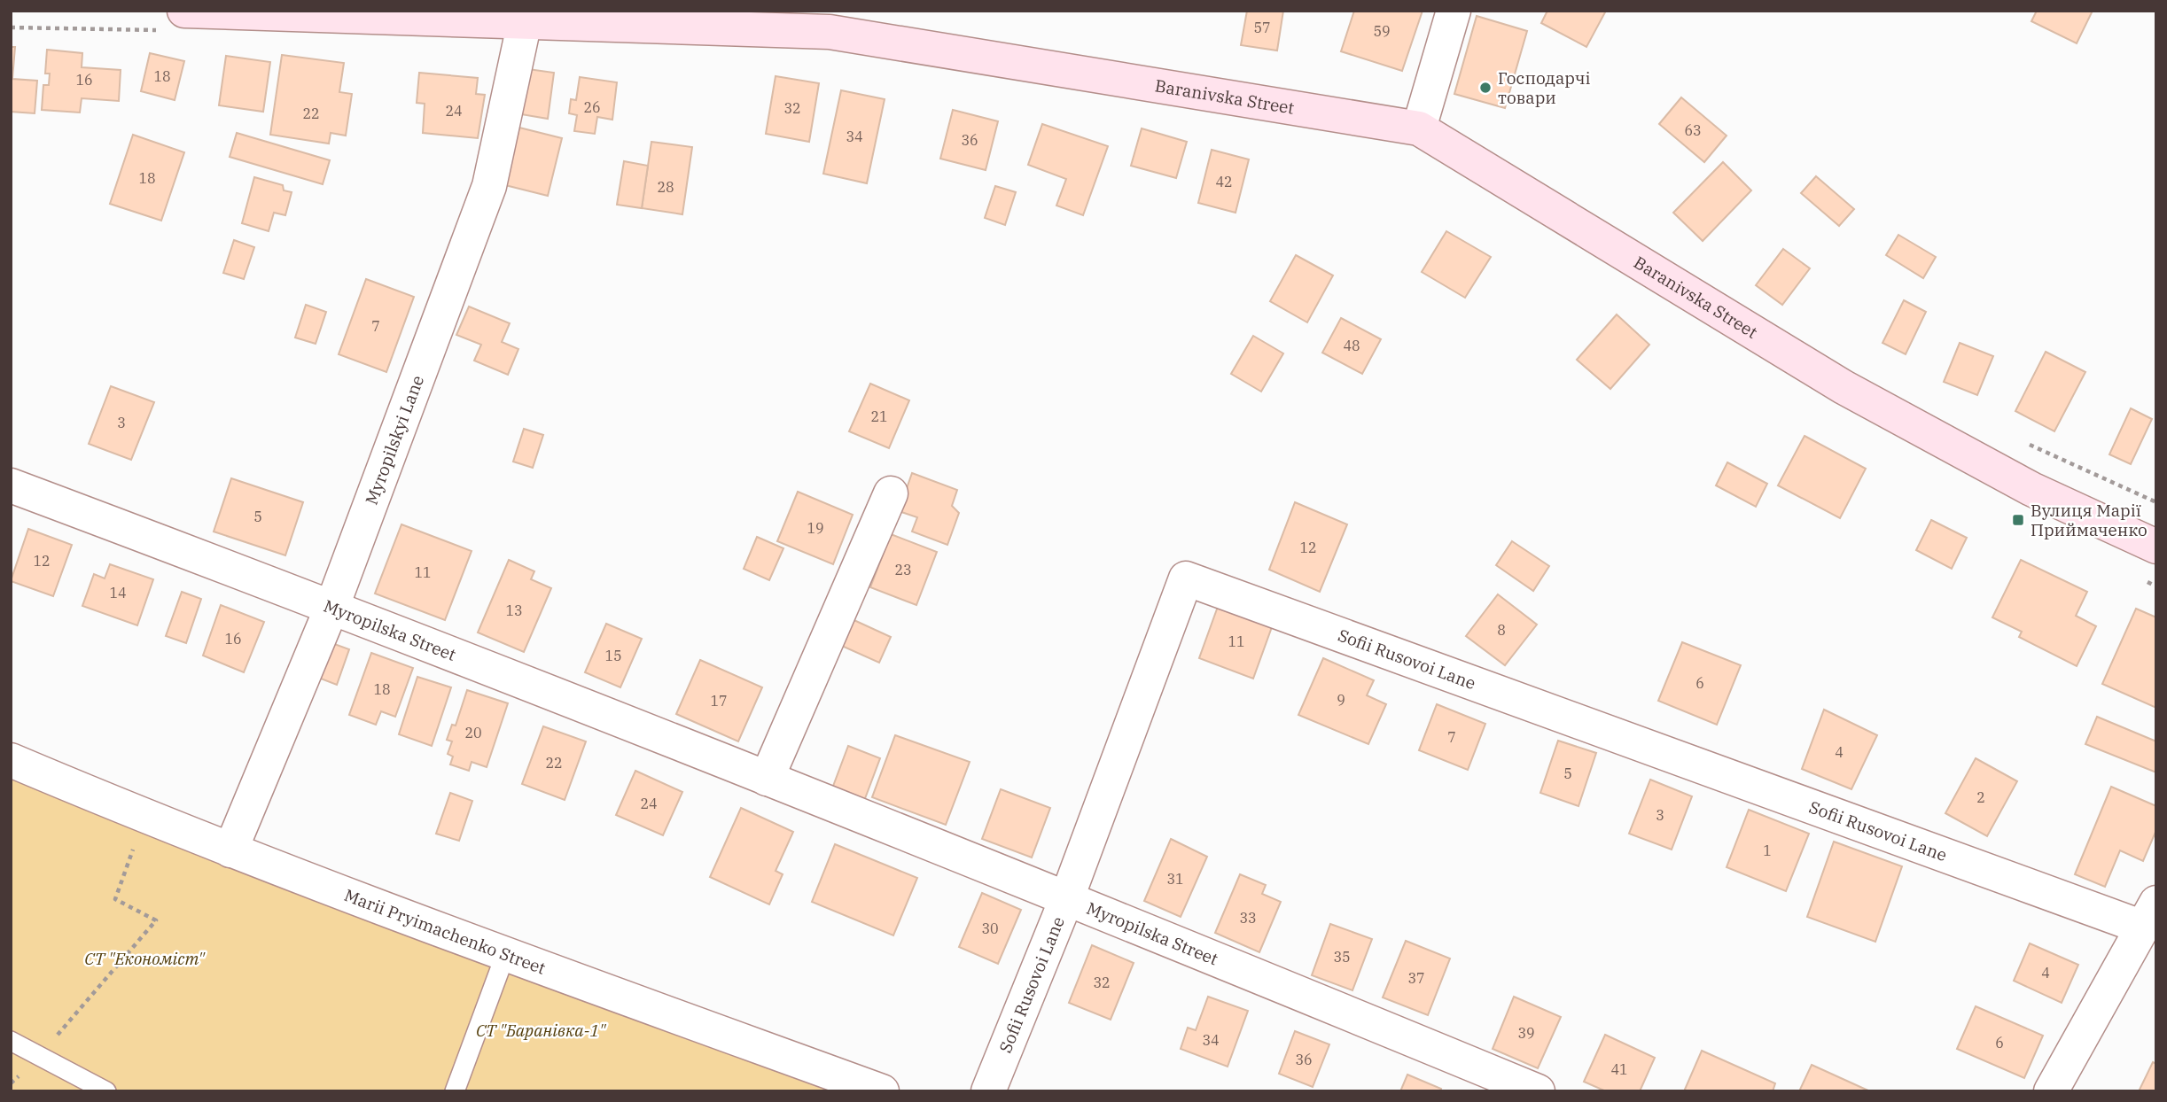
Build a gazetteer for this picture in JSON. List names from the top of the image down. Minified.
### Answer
{"streets":{"main road":["Baranivska Street"],"street":["Myropilskyi Lane","Myropilska Street","Sofii Rusovoi Lane","Marii Pryimachenko Street"]},"crossings":[["Baranivska Street","Myropilskyi Lane"],["Myropilskyi Lane","Myropilska Street"],["Myropilskyi Lane","Marii Pryimachenko Street"],["Myropilska Street","Sofii Rusovoi Lane"]],"parks":["СТ \"Економіст\"","СТ \"Баранівка-1\""],"places":{"other":["Господарчі товари"],"transit":["Вулиця Марії Приймаченко"]},"house_numbers":["57","59","18","16","26","32","24","22","63","34","36","18","42","28","7","48","21","3","5","19","12","12","23","11","14","13","8","16","11","15","6","18","9","17","20","7","4","22","5","2","24","3","1","31","33","30","35","4","37","32","39","34","6","36","41"]}
